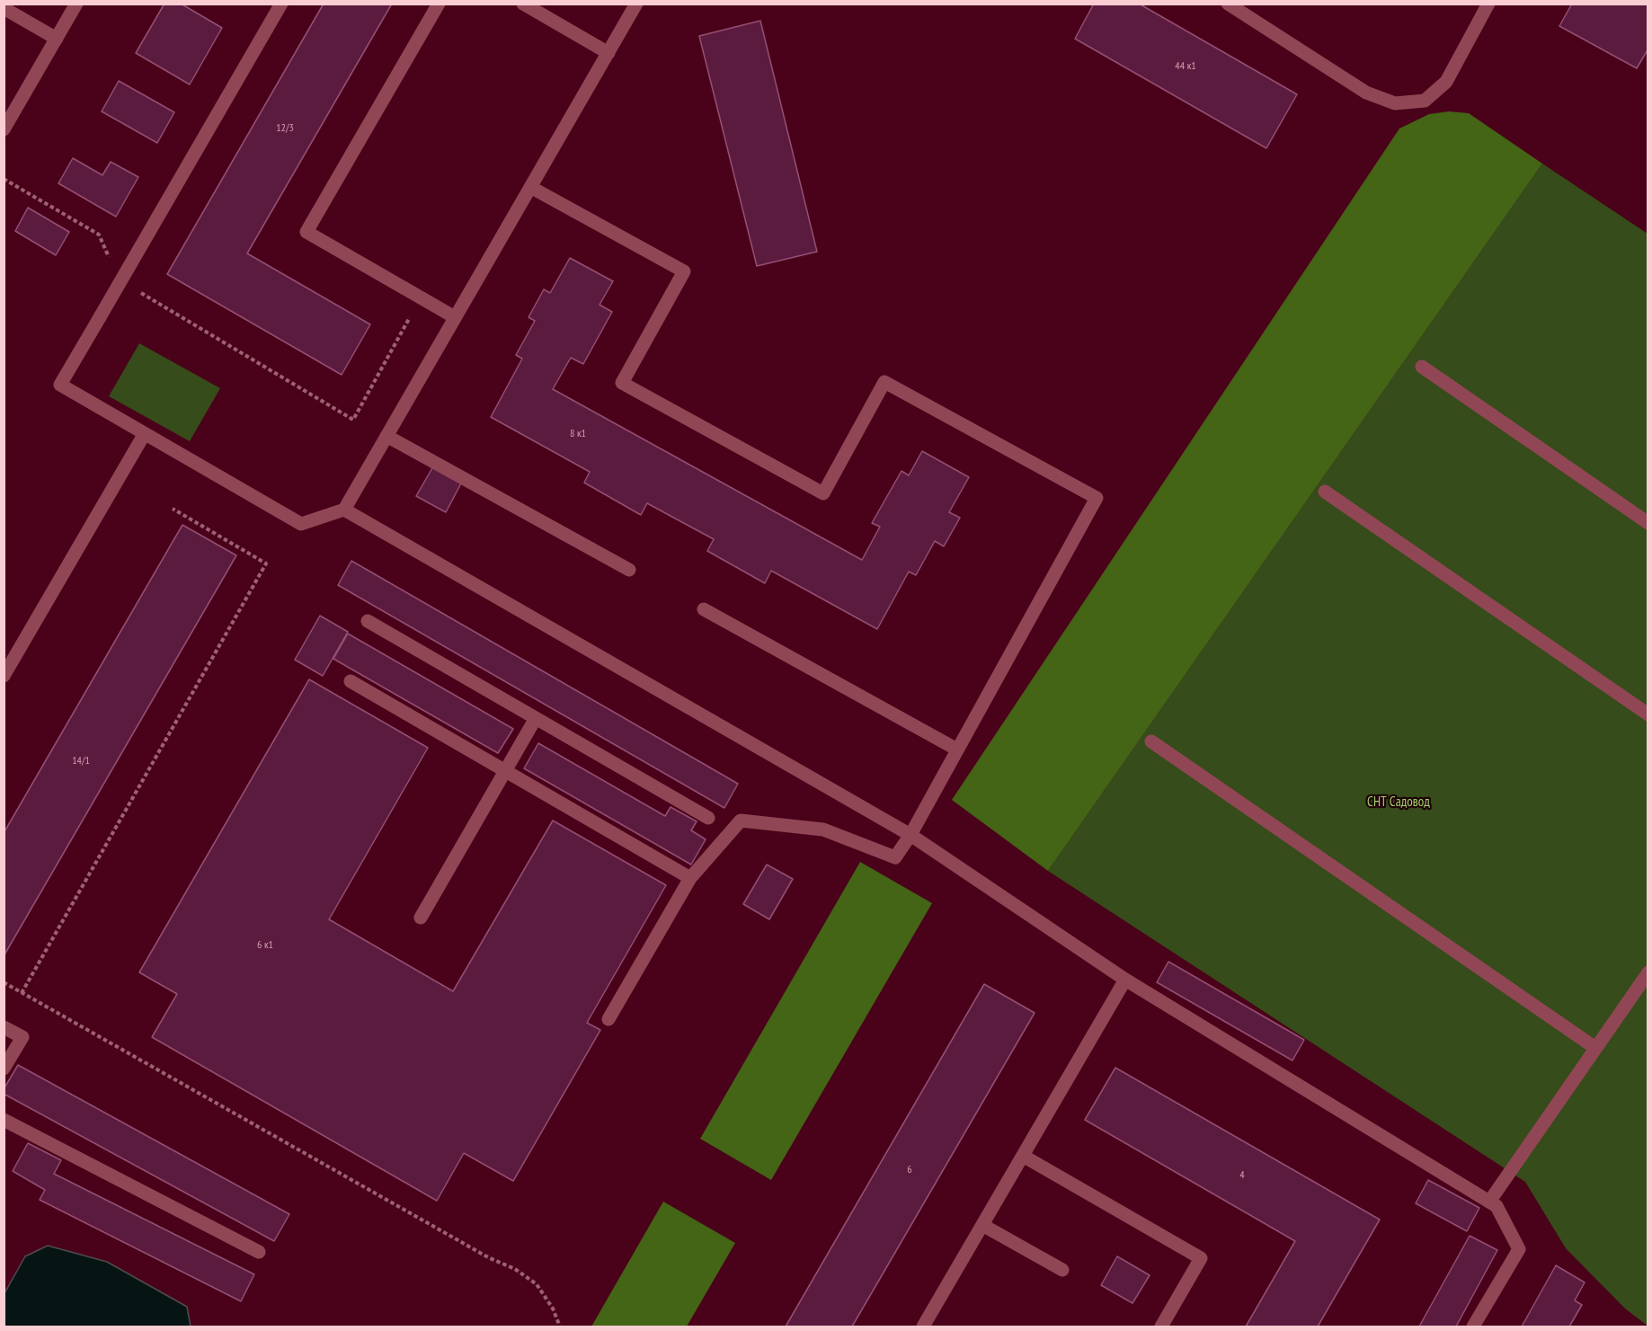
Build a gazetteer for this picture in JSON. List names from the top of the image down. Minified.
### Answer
{"parks":["СНТ Садовод"],"house_numbers":["44 к1","12/3","8 к1","14/1","6 к1","6","4"]}
